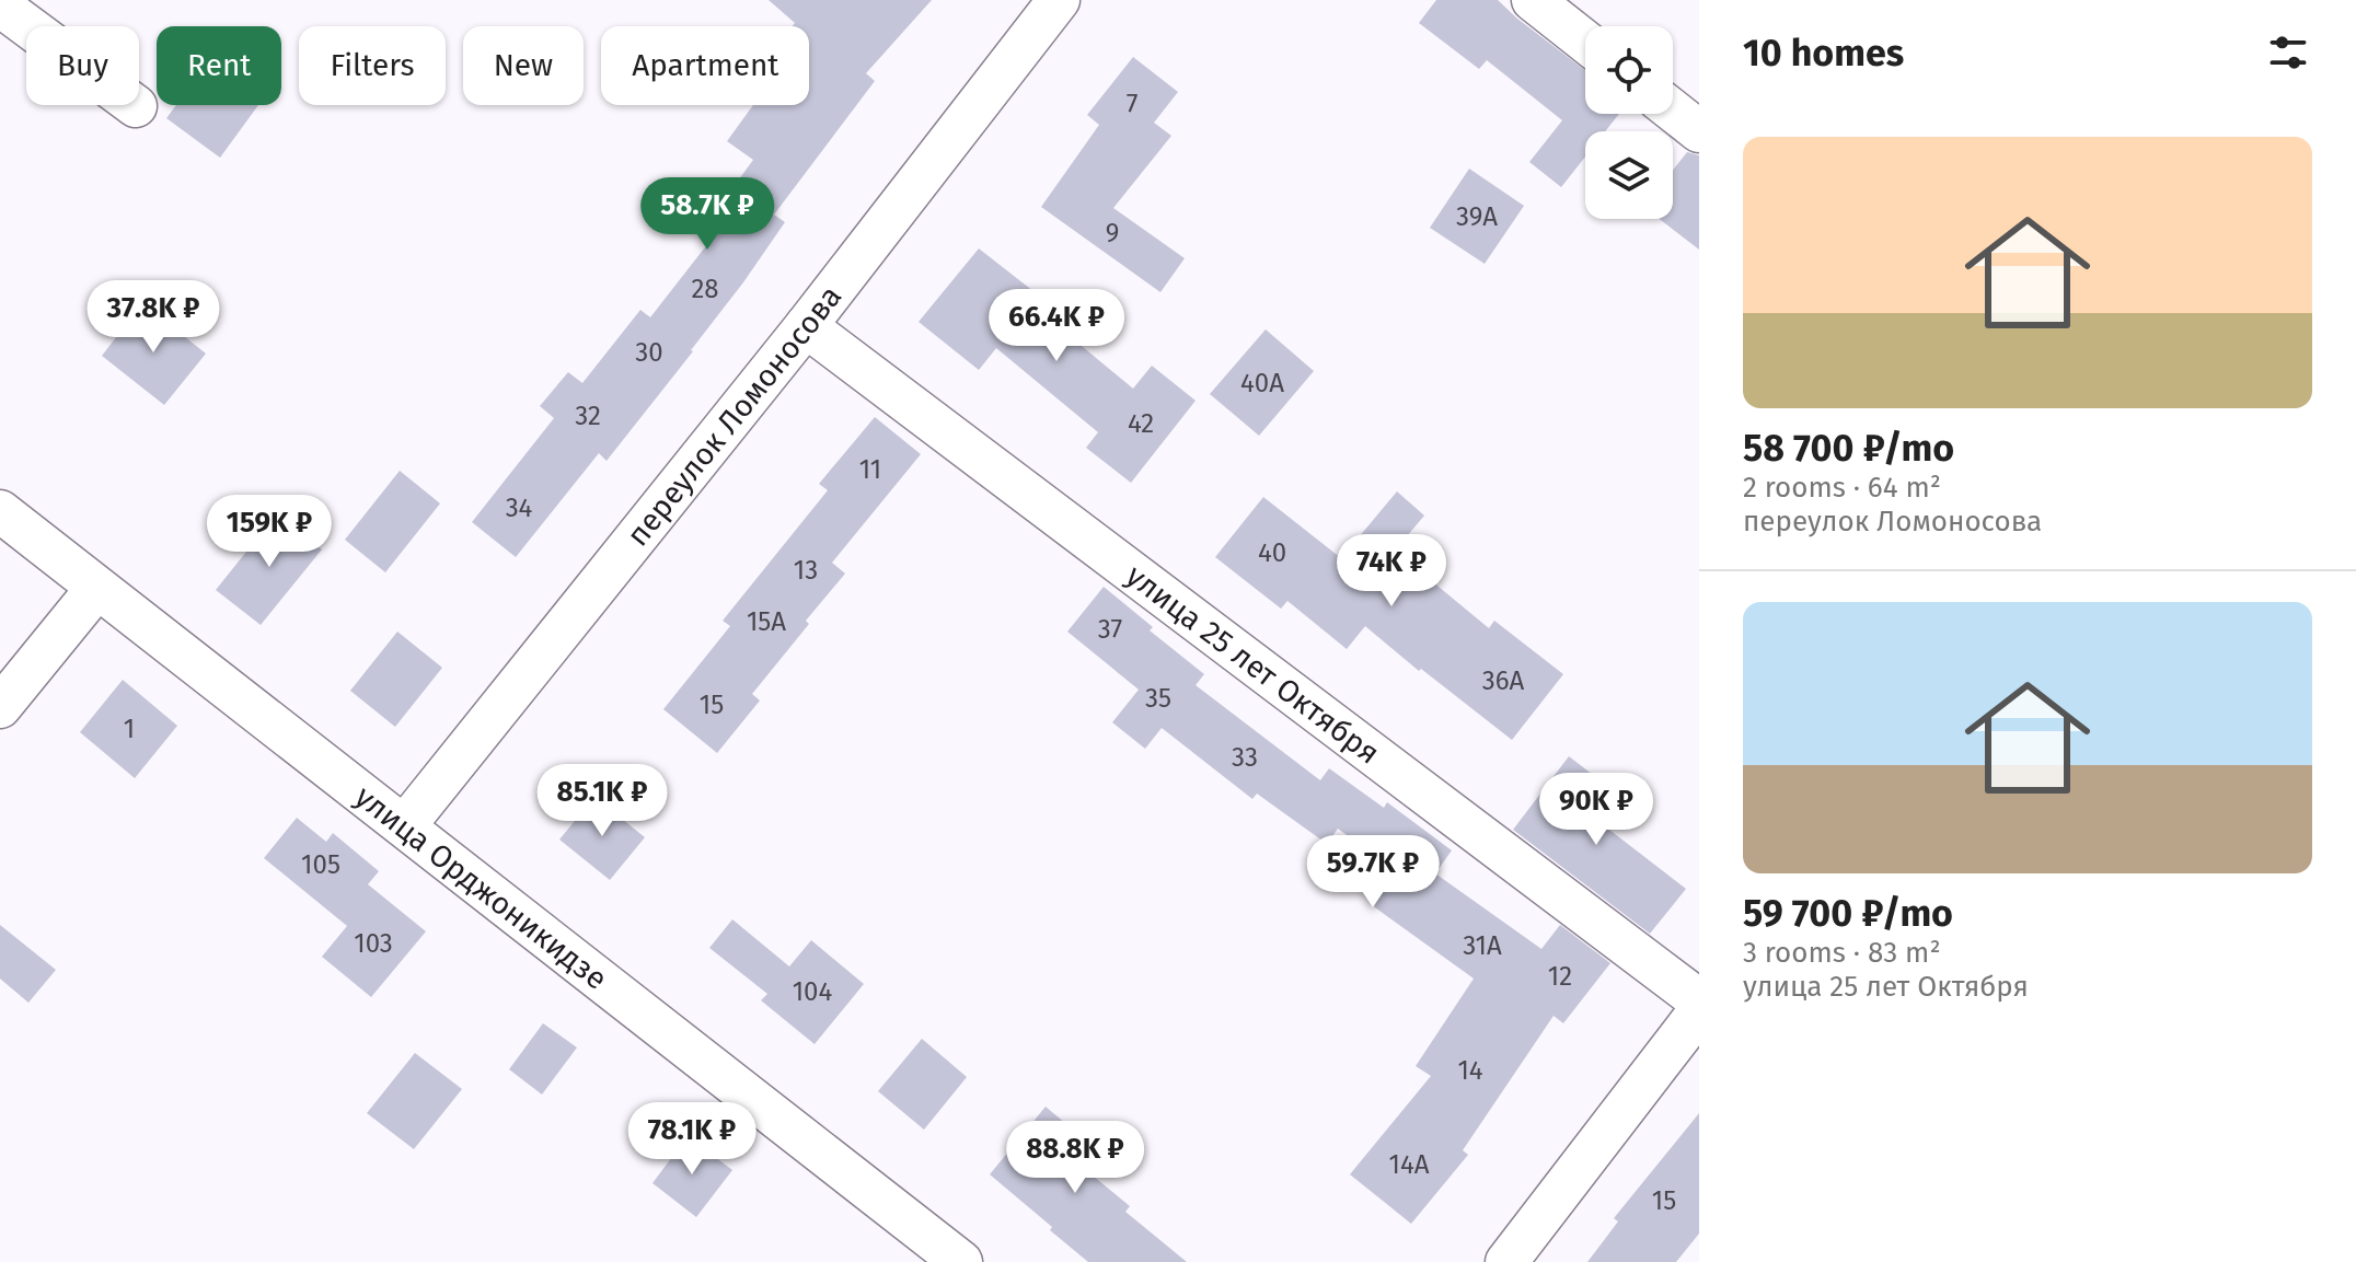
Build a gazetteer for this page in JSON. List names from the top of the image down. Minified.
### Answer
{"streets":{"street":["переулок Ломоносова","улица 25 лет Октября","улица Орджоникидзе"]},"crossings":[["переулок Ломоносова","улица 25 лет Октября"],["переулок Ломоносова","улица Орджоникидзе"]],"house_numbers":["7","39А","9","28","30","40А","32","42","11","34","40","13","15А","37","36А","35","15","1","33","105","103","31А","12","104","14","14А","15"],"page":{"heading":"10 homes","chip":["Buy","Rent","Filters","New","Apartment"],"list":[{"name":"58 700 ₽/mo","note":"2 rooms · 64 m² · переулок Ломоносова"},{"name":"59 700 ₽/mo","note":"3 rooms · 83 m² · улица 25 лет Октября"}],"price":["58.7K ₽","37.8K ₽","66.4K ₽","159K ₽","74K ₽","85.1K ₽","90K ₽","59.7K ₽","78.1K ₽","88.8K ₽"]}}
